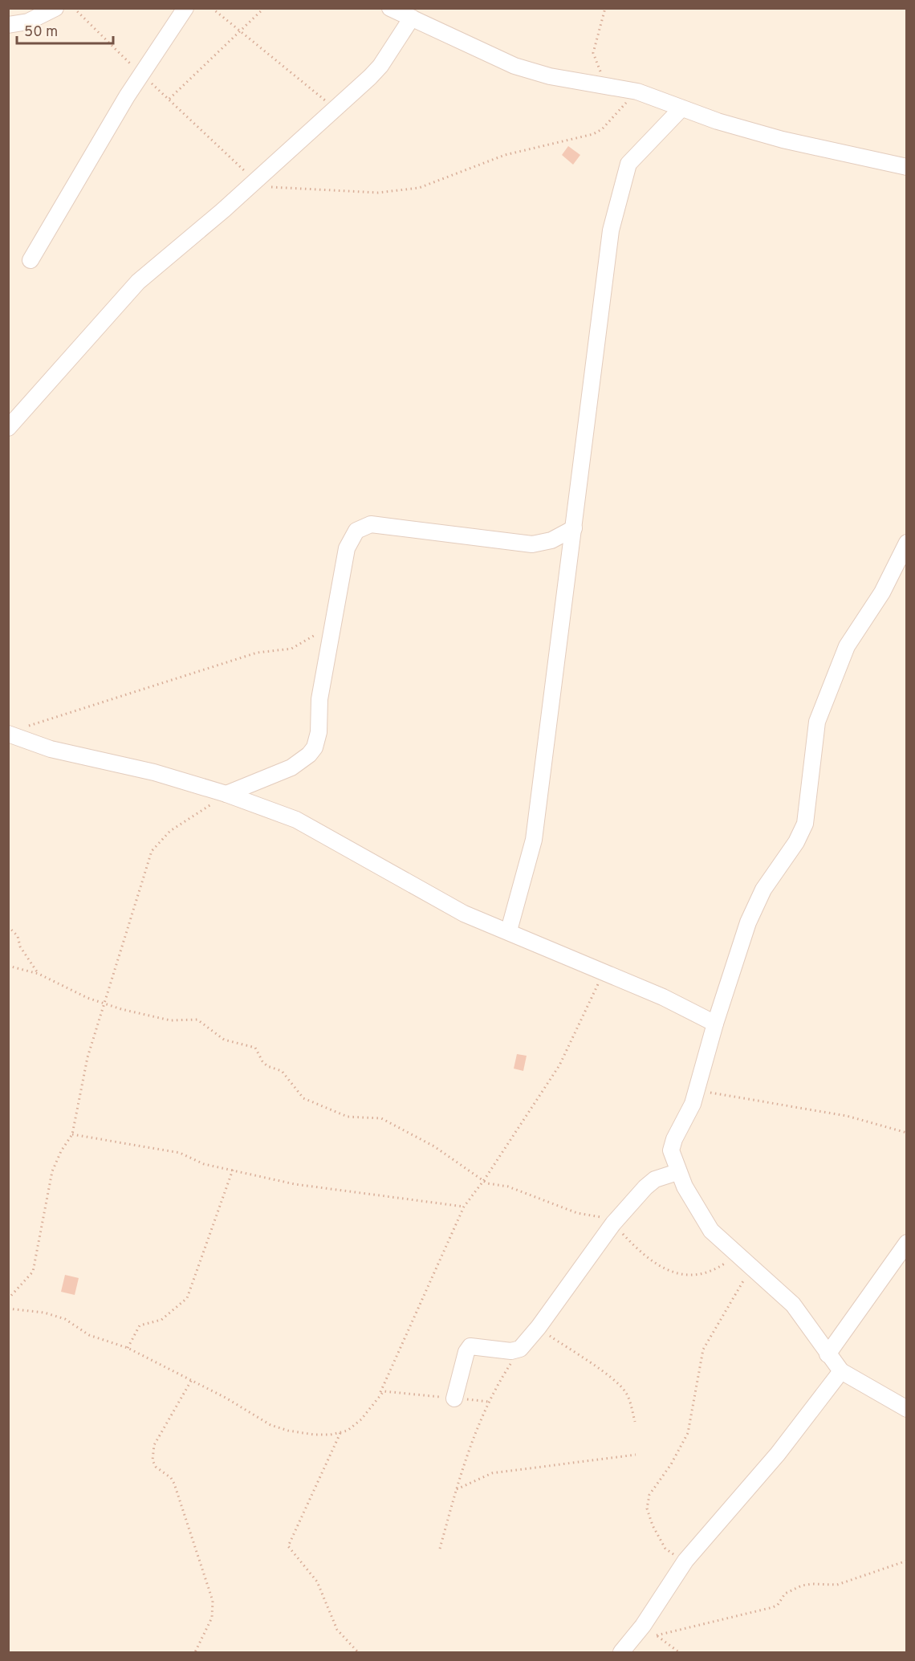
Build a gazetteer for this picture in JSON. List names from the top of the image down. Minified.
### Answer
{"scale_bar":"50 m"}
